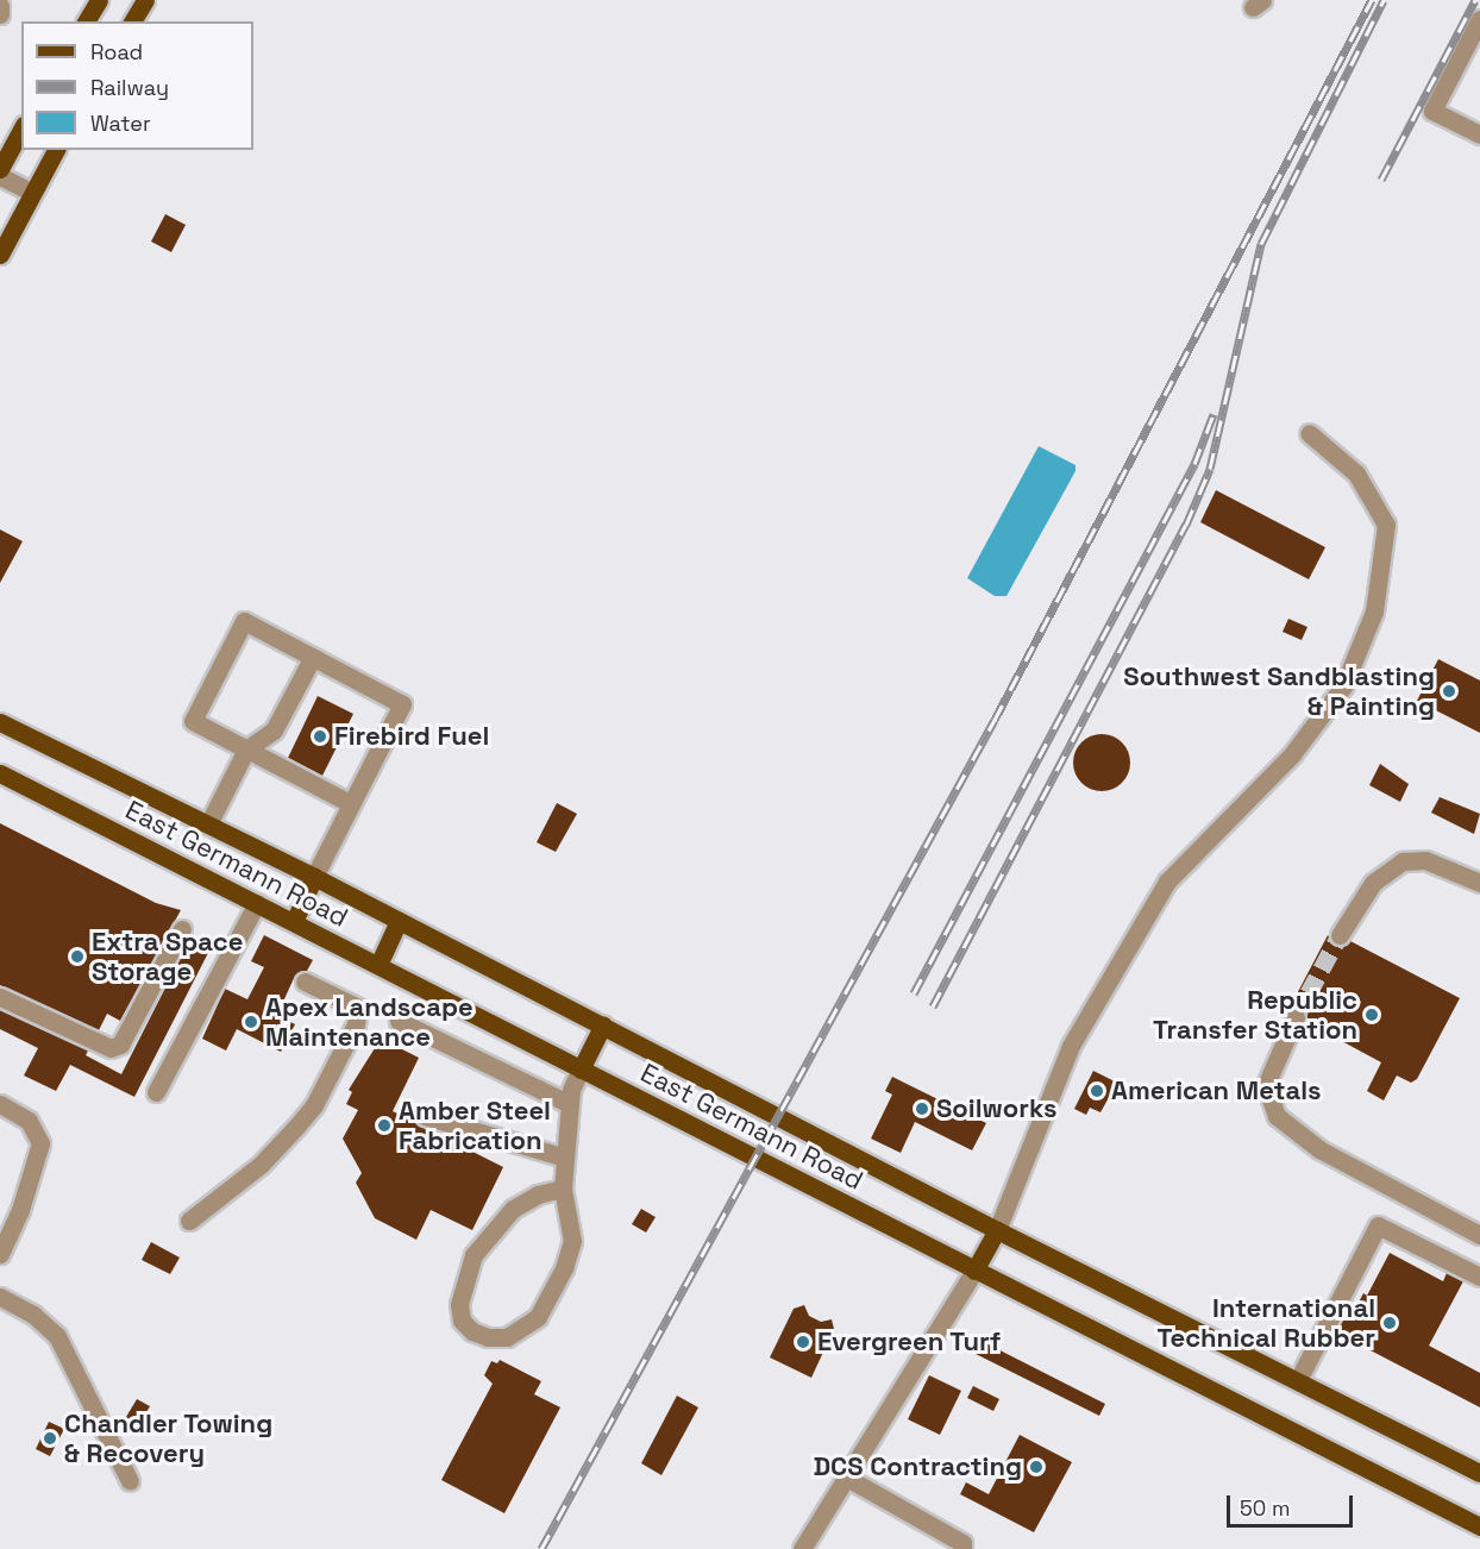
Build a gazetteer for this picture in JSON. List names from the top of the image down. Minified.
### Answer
{"streets":{"main road":["East Germann Road"]},"places":["Southwest Sandblasting & Painting","Firebird Fuel","Extra Space Storage","Republic Transfer Station","Apex Landscape Maintenance","American Metals","Soilworks","Amber Steel Fabrication","International Technical Rubber","Evergreen Turf","Chandler Towing & Recovery","DCS Contracting"],"legend":["Road","Railway","Water"],"scale_bar":"50 m"}
